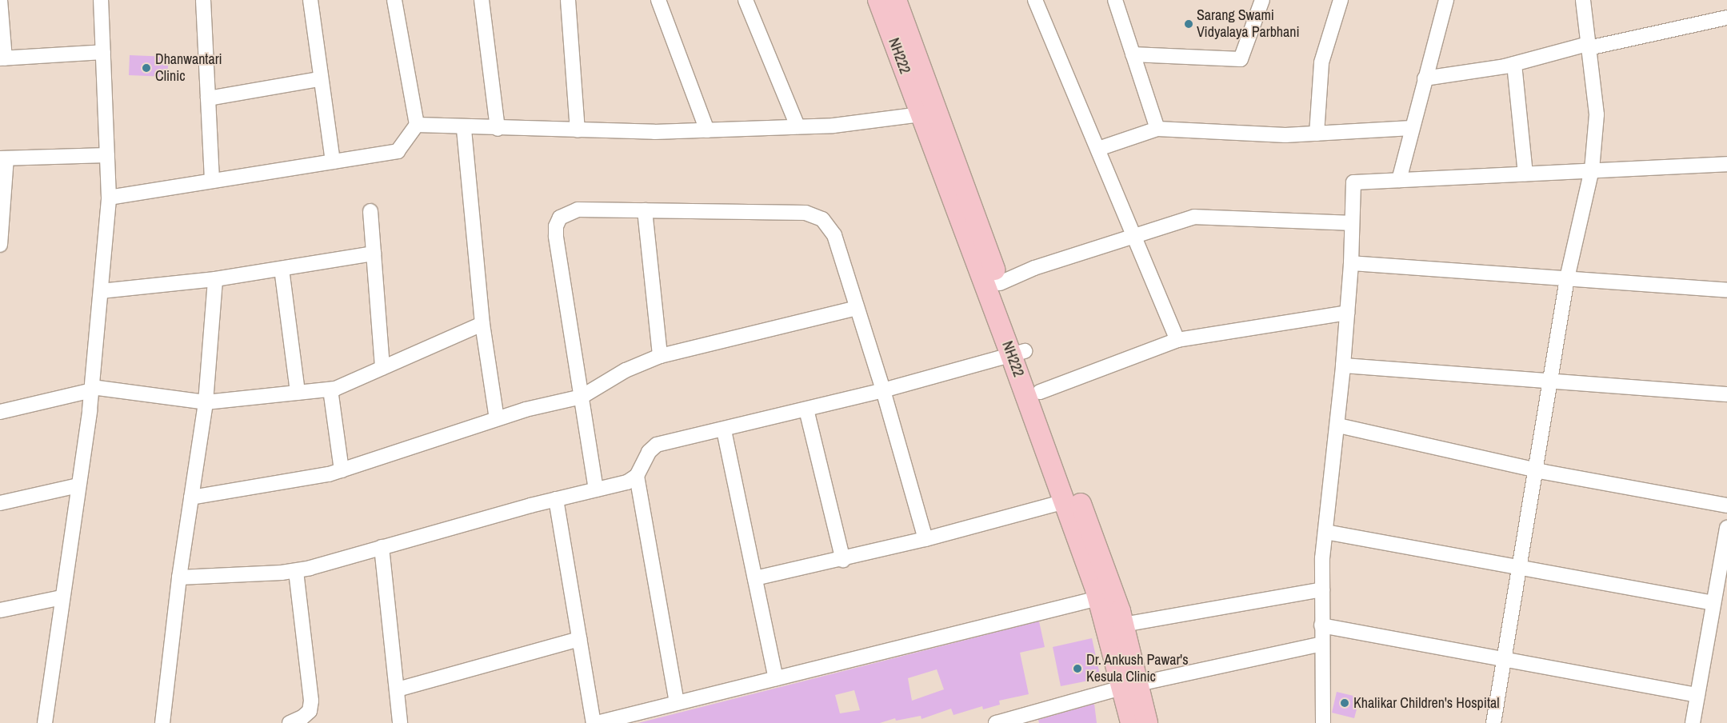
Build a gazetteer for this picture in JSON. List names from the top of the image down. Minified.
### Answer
{"streets":{"highway":["NH222"]},"places":["Sarang Swami Vidyalaya Parbhani","Dhanwantari Clinic","Dr. Ankush Pawar's Kesula Clinic","Khalikar Children's Hospital"]}
